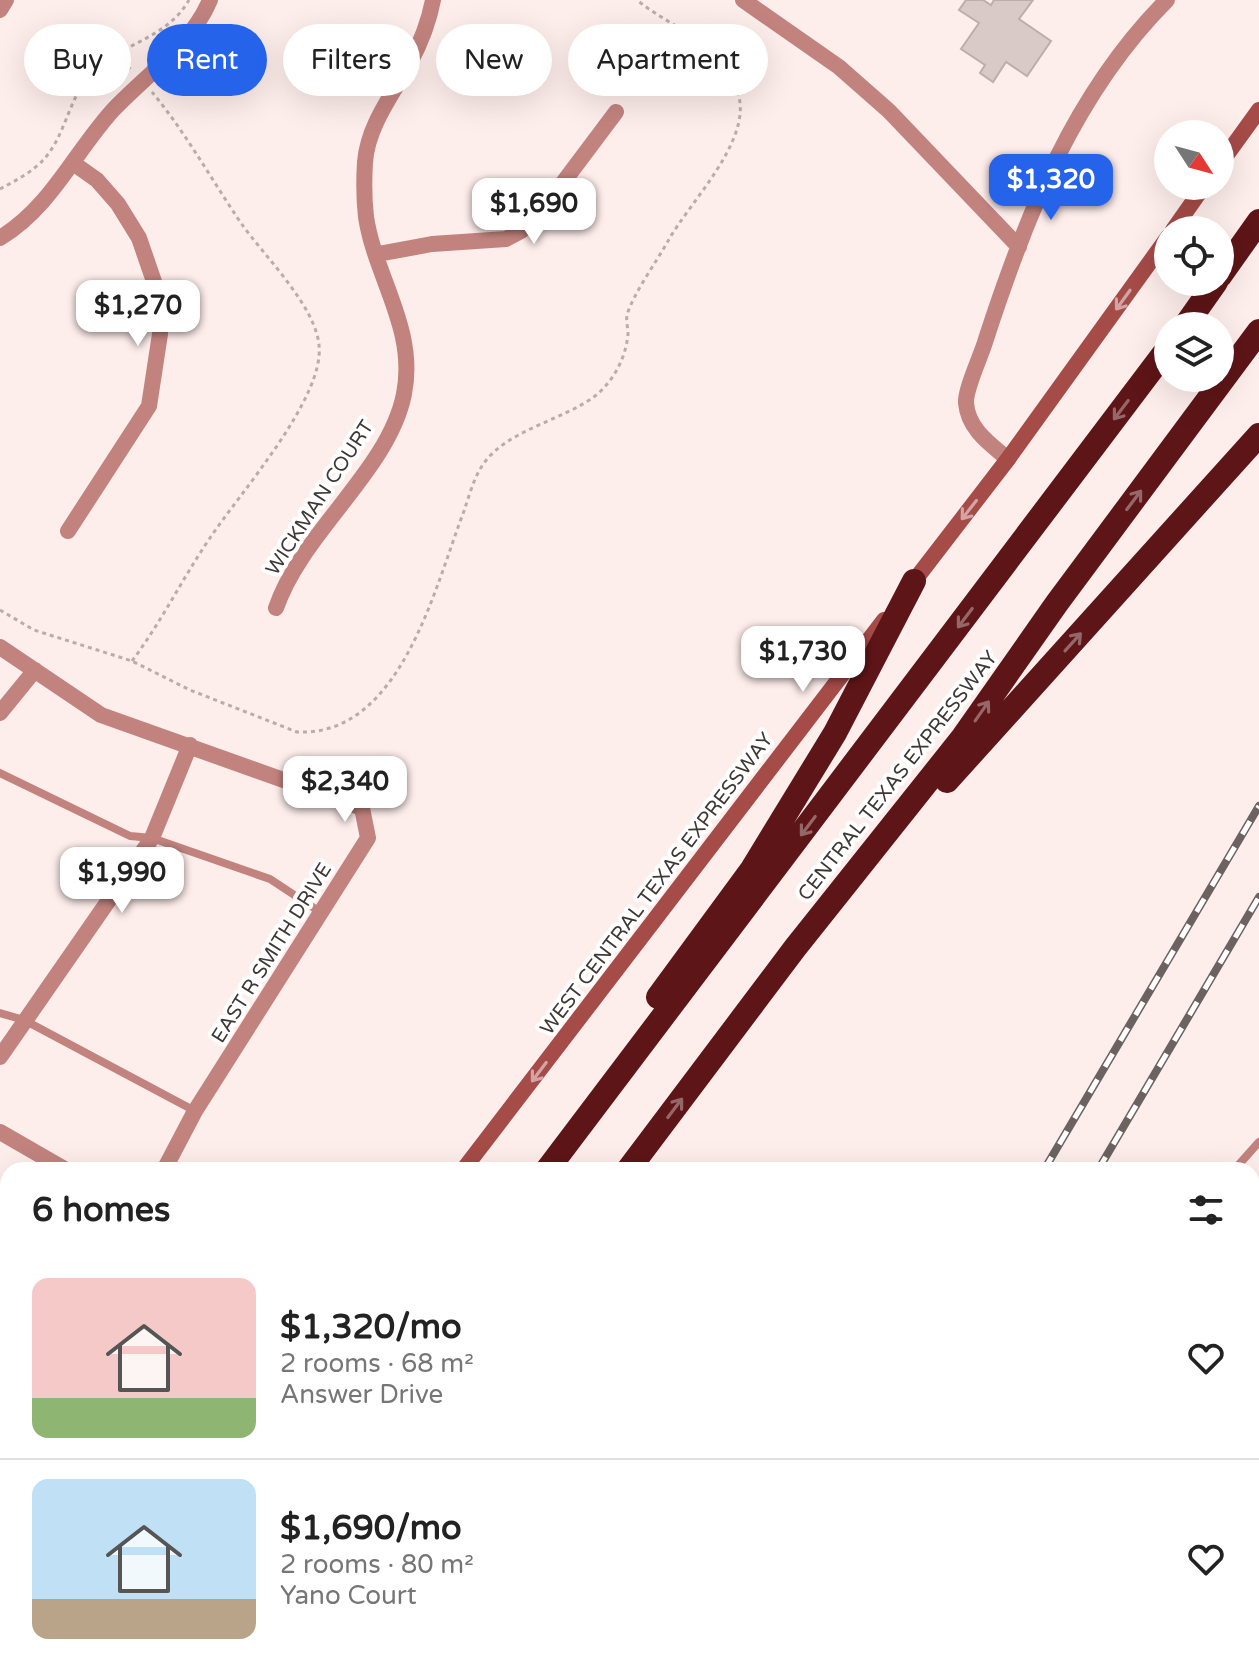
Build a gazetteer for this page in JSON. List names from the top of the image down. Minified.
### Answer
{"streets":{"highway":["CENTRAL TEXAS EXPRESSWAY"],"main road":["WEST CENTRAL TEXAS EXPRESSWAY"],"street":["WICKMAN COURT","EAST R SMITH DRIVE"]},"one_way":["WEST CENTRAL TEXAS EXPRESSWAY"],"north":"bottom right","page":{"chip":["Buy","Rent","Filters","New","Apartment"],"price":["$1,320","$1,690","$1,270","$1,730","$2,340","$1,990"],"heading":"6 homes","list":[{"name":"$1,320/mo","note":"2 rooms · 68 m² · Answer Drive"},{"name":"$1,690/mo","note":"2 rooms · 80 m² · Yano Court"}]}}
